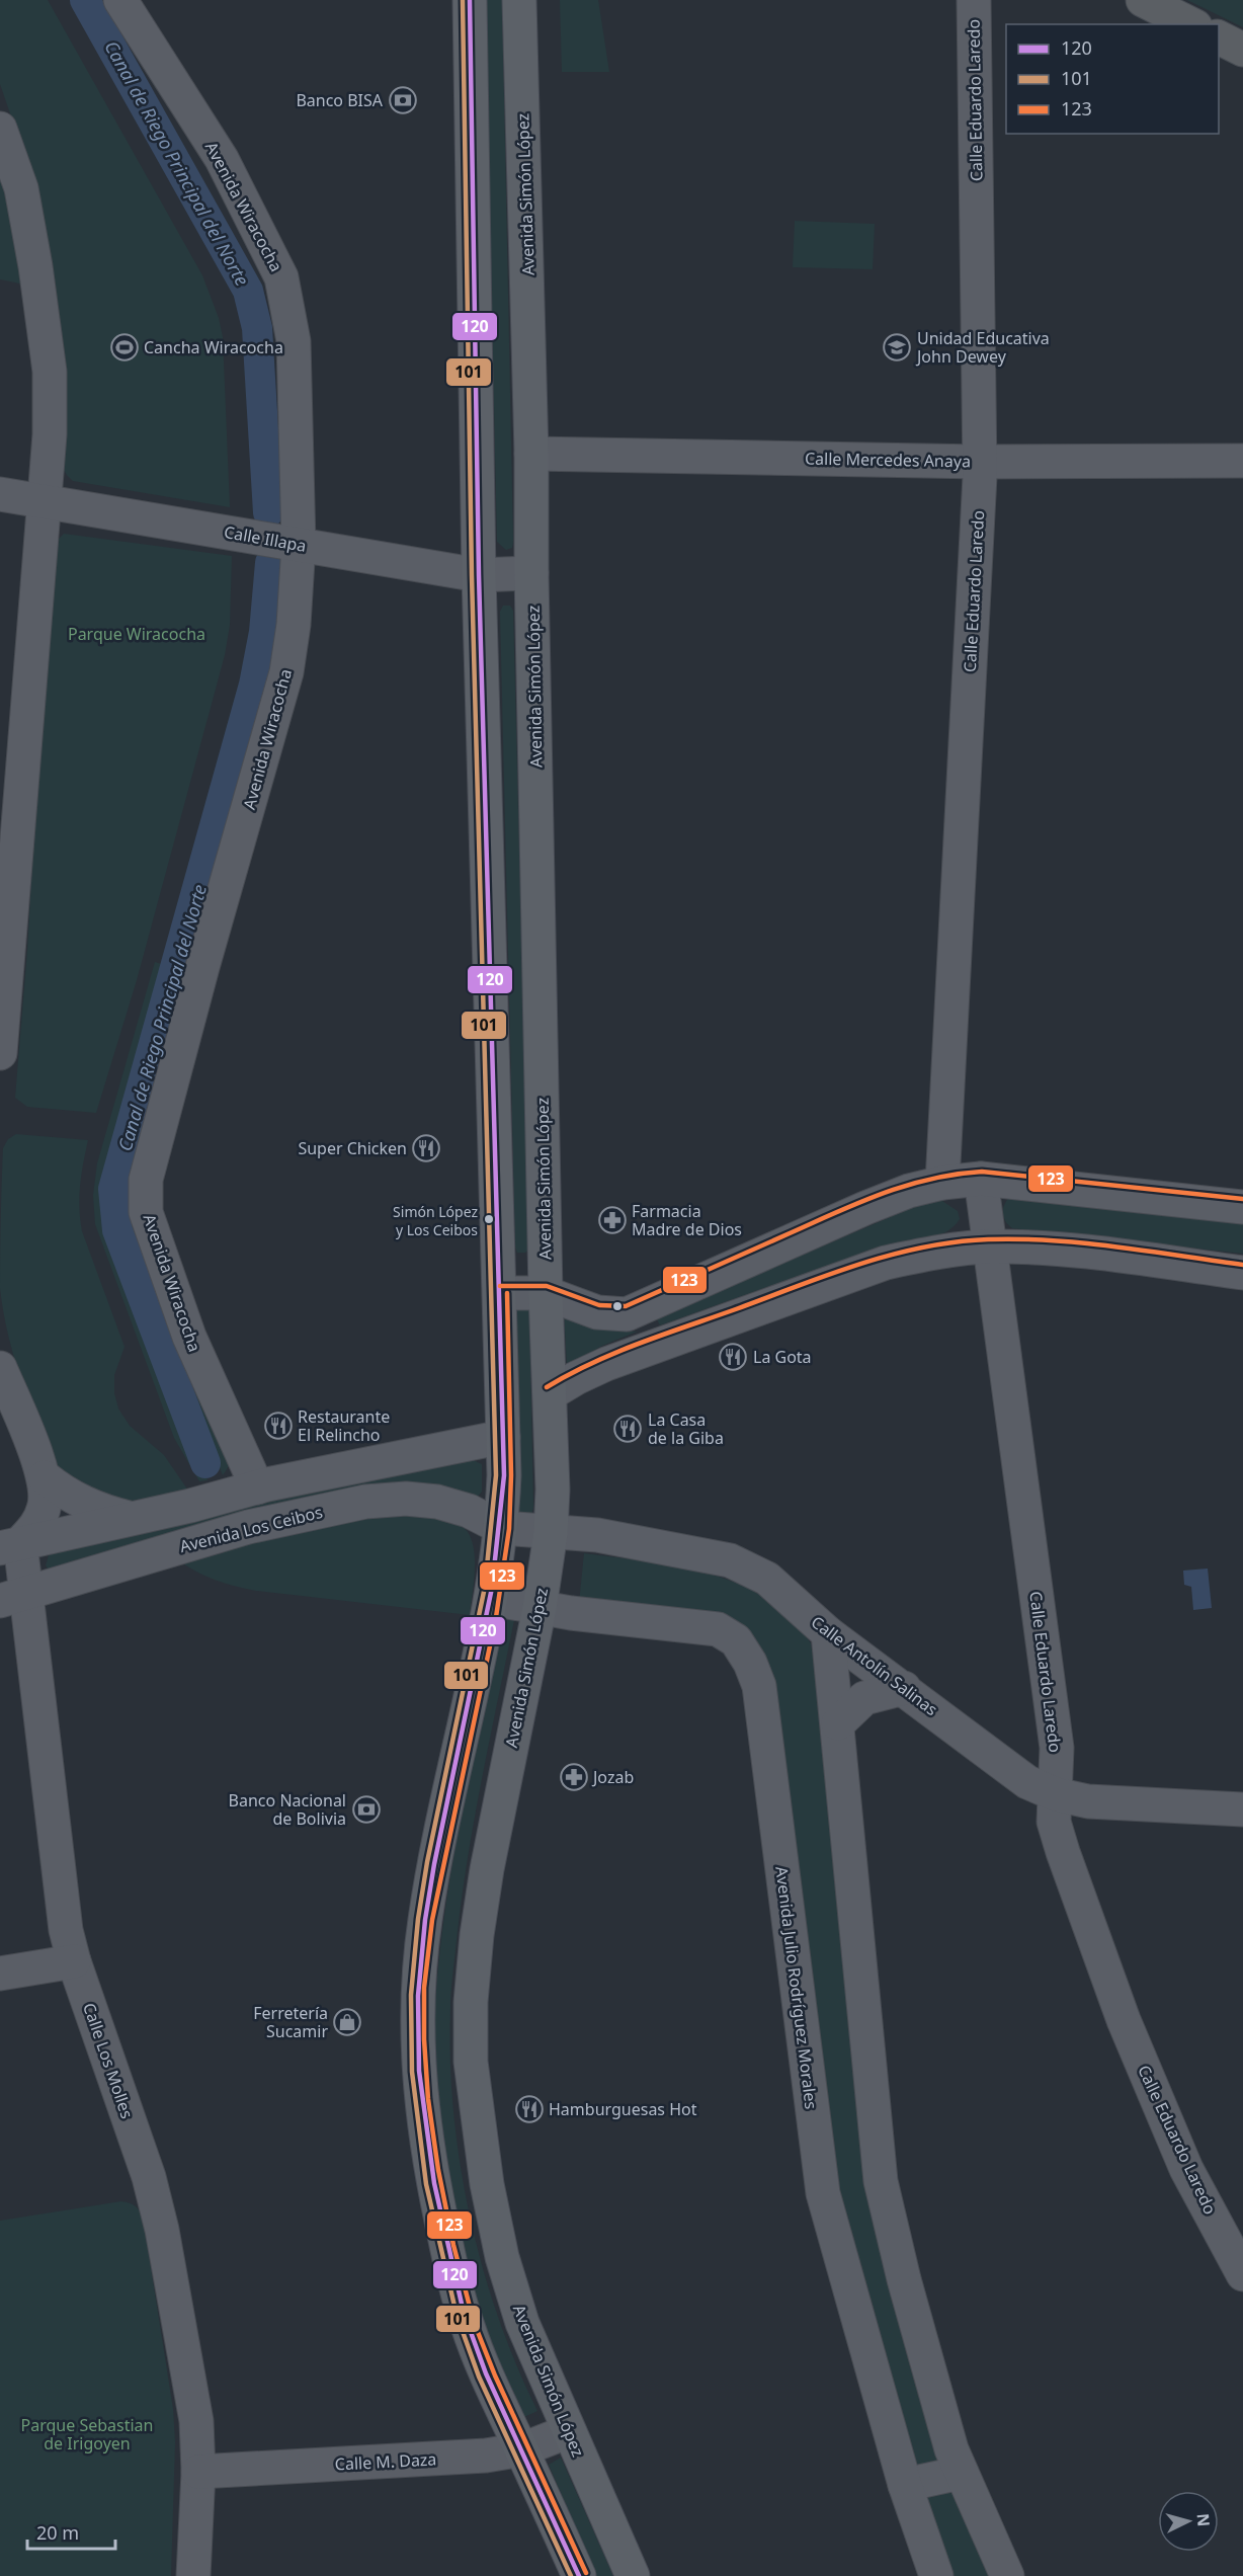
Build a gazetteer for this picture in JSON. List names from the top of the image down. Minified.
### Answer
{"streets":{"main road":["Avenida Simón López"],"street":["Calle Eduardo Laredo","Avenida Wiracocha","Calle Mercedes Anaya","Calle Illapa","Avenida Los Ceibos","Calle Antolín Salinas","Avenida Julio Rodríguez Morales","Calle Los Molles","Calle M. Daza"]},"crossings":[["Calle Eduardo Laredo","Calle Mercedes Anaya"],["Calle Eduardo Laredo","Calle Antolín Salinas"],["Avenida Simón López","Calle Mercedes Anaya"],["Avenida Simón López","Calle Illapa"],["Avenida Simón López","Calle Antolín Salinas"],["Avenida Simón López","Avenida Julio Rodríguez Morales"],["Avenida Simón López","Calle M. Daza"],["Avenida Wiracocha","Calle Illapa"],["Avenida Los Ceibos","Calle Antolín Salinas"],["Avenida Los Ceibos","Calle Los Molles"],["Calle Los Molles","Calle M. Daza"]],"water":["Canal de Riego Principal del Norte"],"parks":["Parque Wiracocha","Parque Sebastian de Irigoyen"],"places":{"bank":["Banco BISA","Banco Nacional de Bolivia"],"sports":["Cancha Wiracocha"],"school or university":["Unidad Educativa John Dewey"],"restaurant":["Super Chicken","La Gota","Restaurante El Relincho","La Casa de la Giba","Hamburguesas Hot"],"other":["Simón López y Los Ceibos"],"pharmacy":["Farmacia Madre de Dios","Jozab"],"shop":["Ferretería Sucamir"]},"lines":["transit line 120","transit line 101","transit line 123"],"legend":["120","101","123"],"scale_bar":"20 m","north":"right"}
